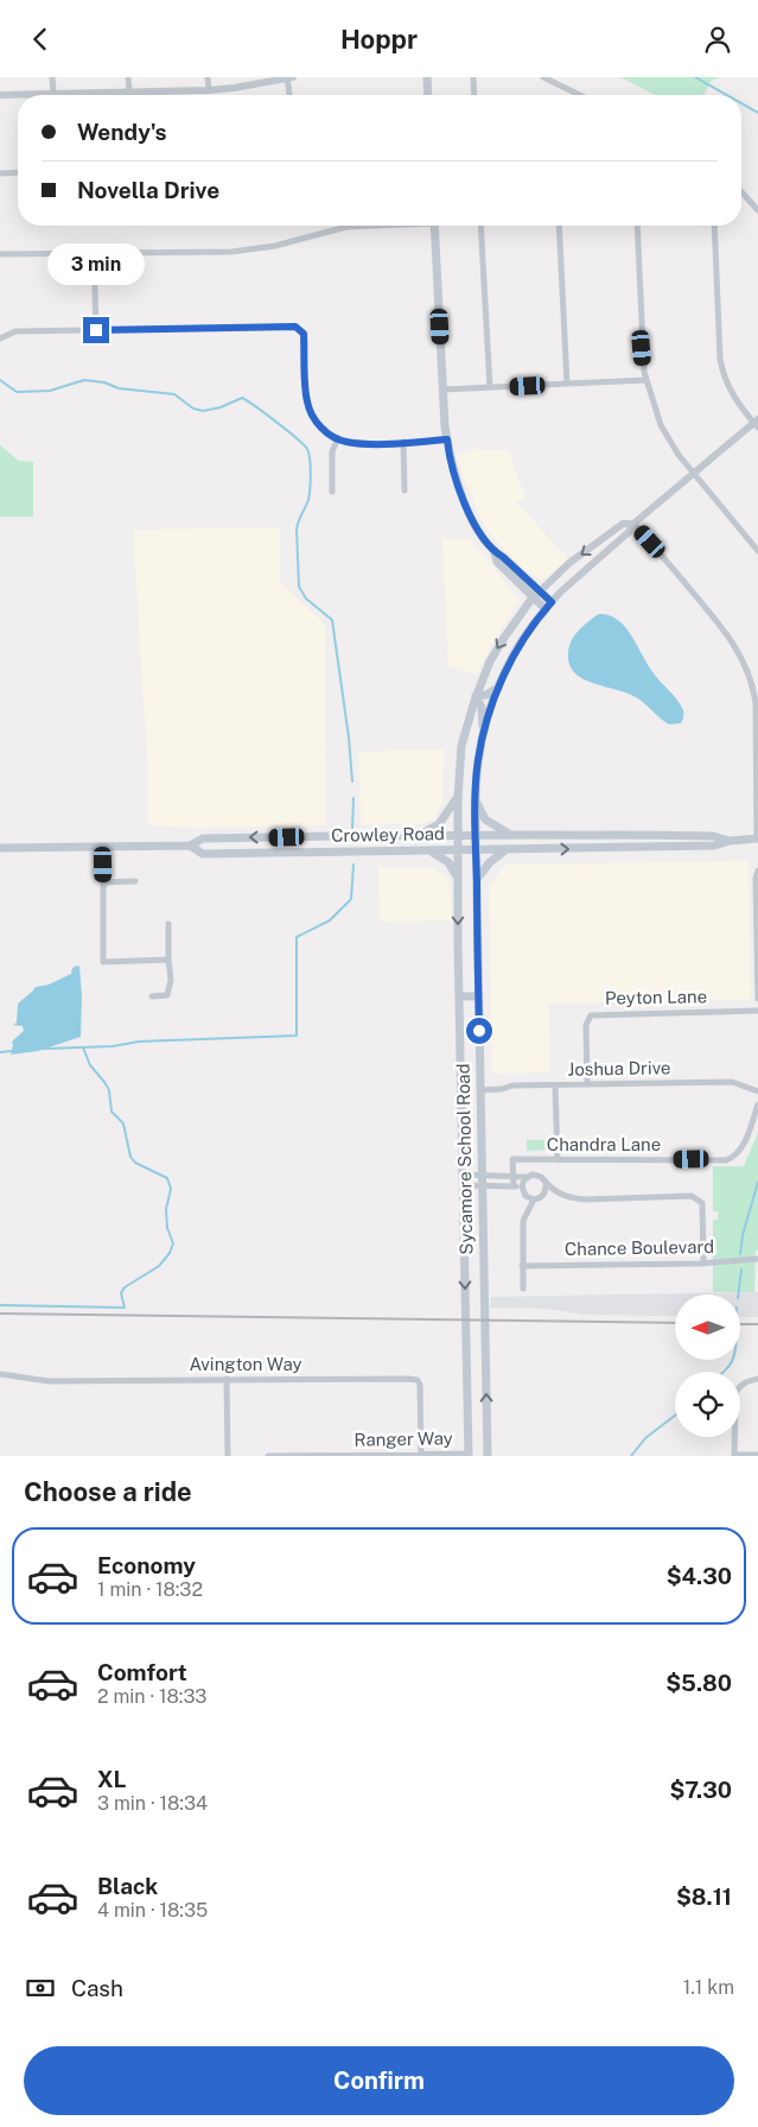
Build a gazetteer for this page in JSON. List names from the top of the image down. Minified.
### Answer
{"streets":{"main road":["Crowley Road","Sycamore School Road"],"street":["Peyton Lane","Joshua Drive","Chandra Lane","Chance Boulevard","Avington Way","Ranger Way"]},"crossings":[["Crowley Road","Sycamore School Road"],["Peyton Lane","Joshua Drive"],["Joshua Drive","Sycamore School Road"],["Sycamore School Road","Ranger Way"],["Avington Way","Ranger Way"]],"north":"left","page":{"header":"Hoppr","banner":["Wendy's","Novella Drive"],"bubble":"3 min","heading":"Choose a ride","list":[{"name":"Economy","note":"1 min · 18:32","value":"$4.30"},{"name":"Comfort","note":"2 min · 18:33","value":"$5.80"},{"name":"XL","note":"3 min · 18:34","value":"$7.30"},{"name":"Black","note":"4 min · 18:35","value":"$8.11"}],"pay":["Cash","1.1 km"],"buttons":"Confirm"}}
